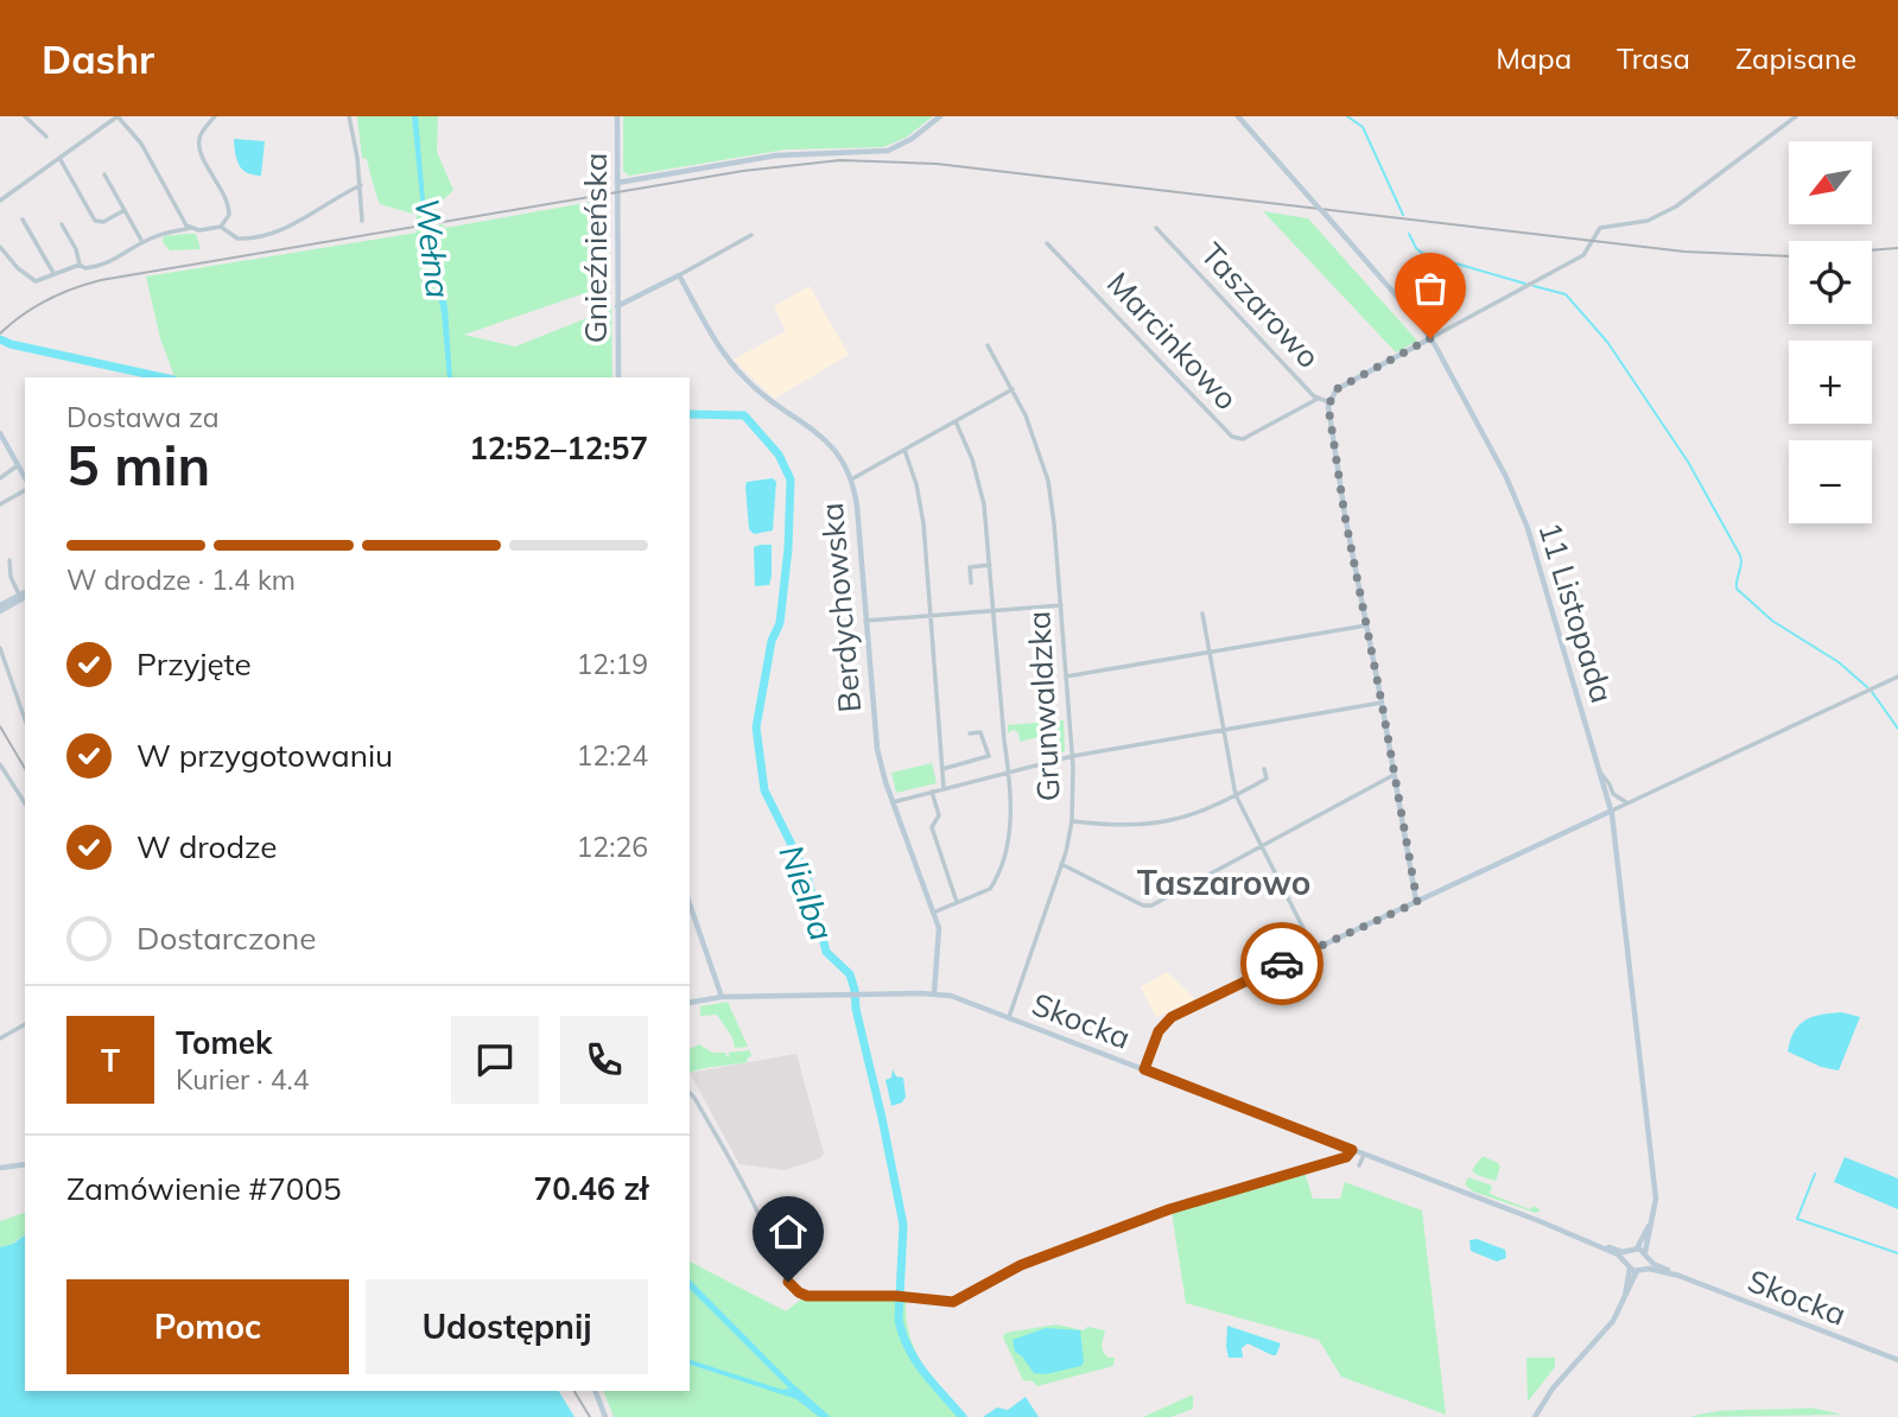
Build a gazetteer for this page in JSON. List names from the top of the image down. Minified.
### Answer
{"streets":{"street":["Gnieźnieńska","Taszarowo","Marcinkowo","Berdychowska","11 Listopada","Grunwaldzka","Skocka"]},"crossings":[["Taszarowo","Marcinkowo"],["Berdychowska","Skocka"],["11 Listopada","Skocka"],["Grunwaldzka","Skocka"]],"districts":["Taszarowo"],"water":["Wełna","Nielba"],"north":"bottom left","page":{"header":"Dashr","nav":["Mapa","Trasa","Zapisane"],"map_buttons":["+","−"],"heading":["5 min","Dostawa za","12:52–12:57"],"panel":["Tomek","Kurier · 4.4","Zamówienie #7005","70.46 zł"],"bar":"W drodze · 1.4 km","list":[["Przyjęte","12:19"],["W przygotowaniu","12:24"],["W drodze","12:26"],"Dostarczone"],"round":"T","buttons":["Pomoc","Udostępnij"]}}
